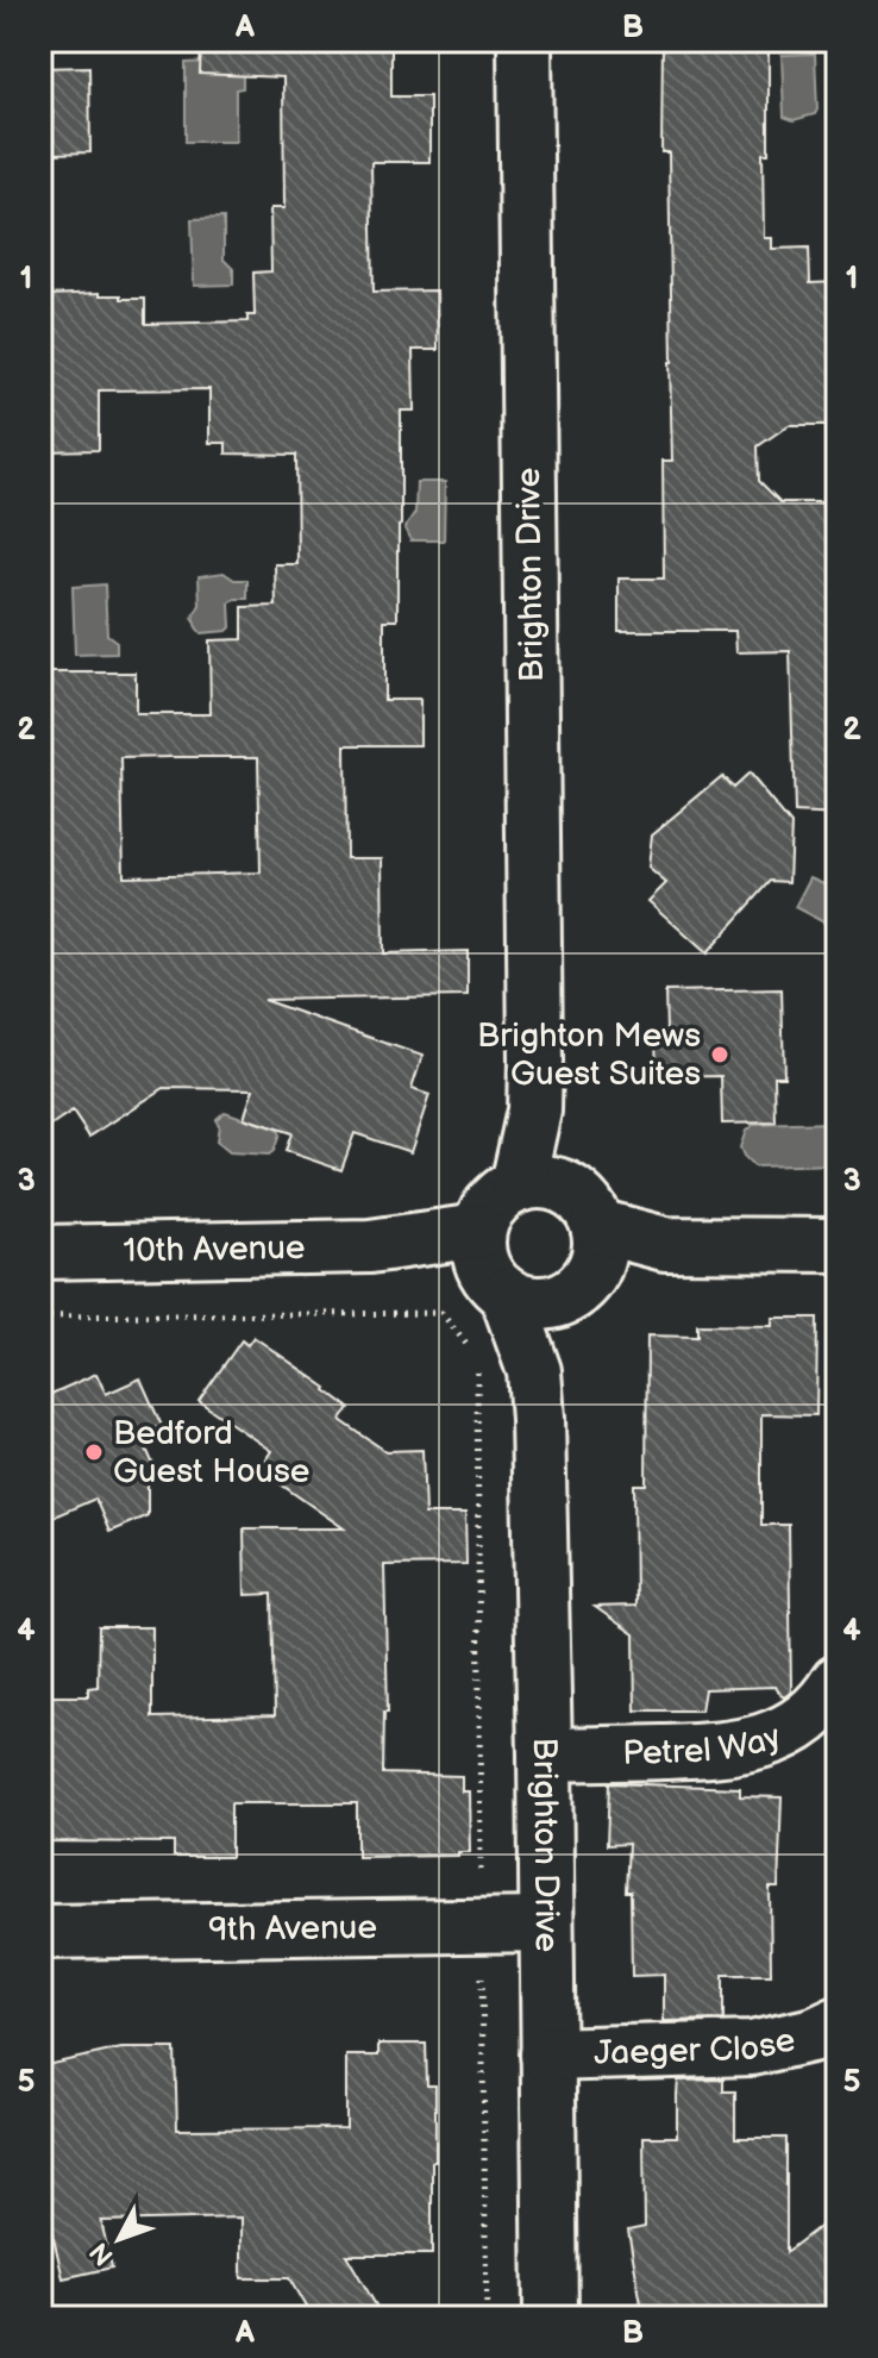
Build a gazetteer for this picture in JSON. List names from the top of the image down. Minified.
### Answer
{"streets":{"street":["Brighton Drive","10th Avenue","Petrel Way","9th Avenue","Jaeger Close"]},"crossings":[["Brighton Drive","10th Avenue"],["Brighton Drive","Petrel Way"],["Brighton Drive","9th Avenue"],["Brighton Drive","Jaeger Close"]],"places":["Brighton Mews Guest Suites","Bedford Guest House"],"north":"bottom left","grid":{"columns":["A","B"],"rows":["1","2","3","4","5"]}}
